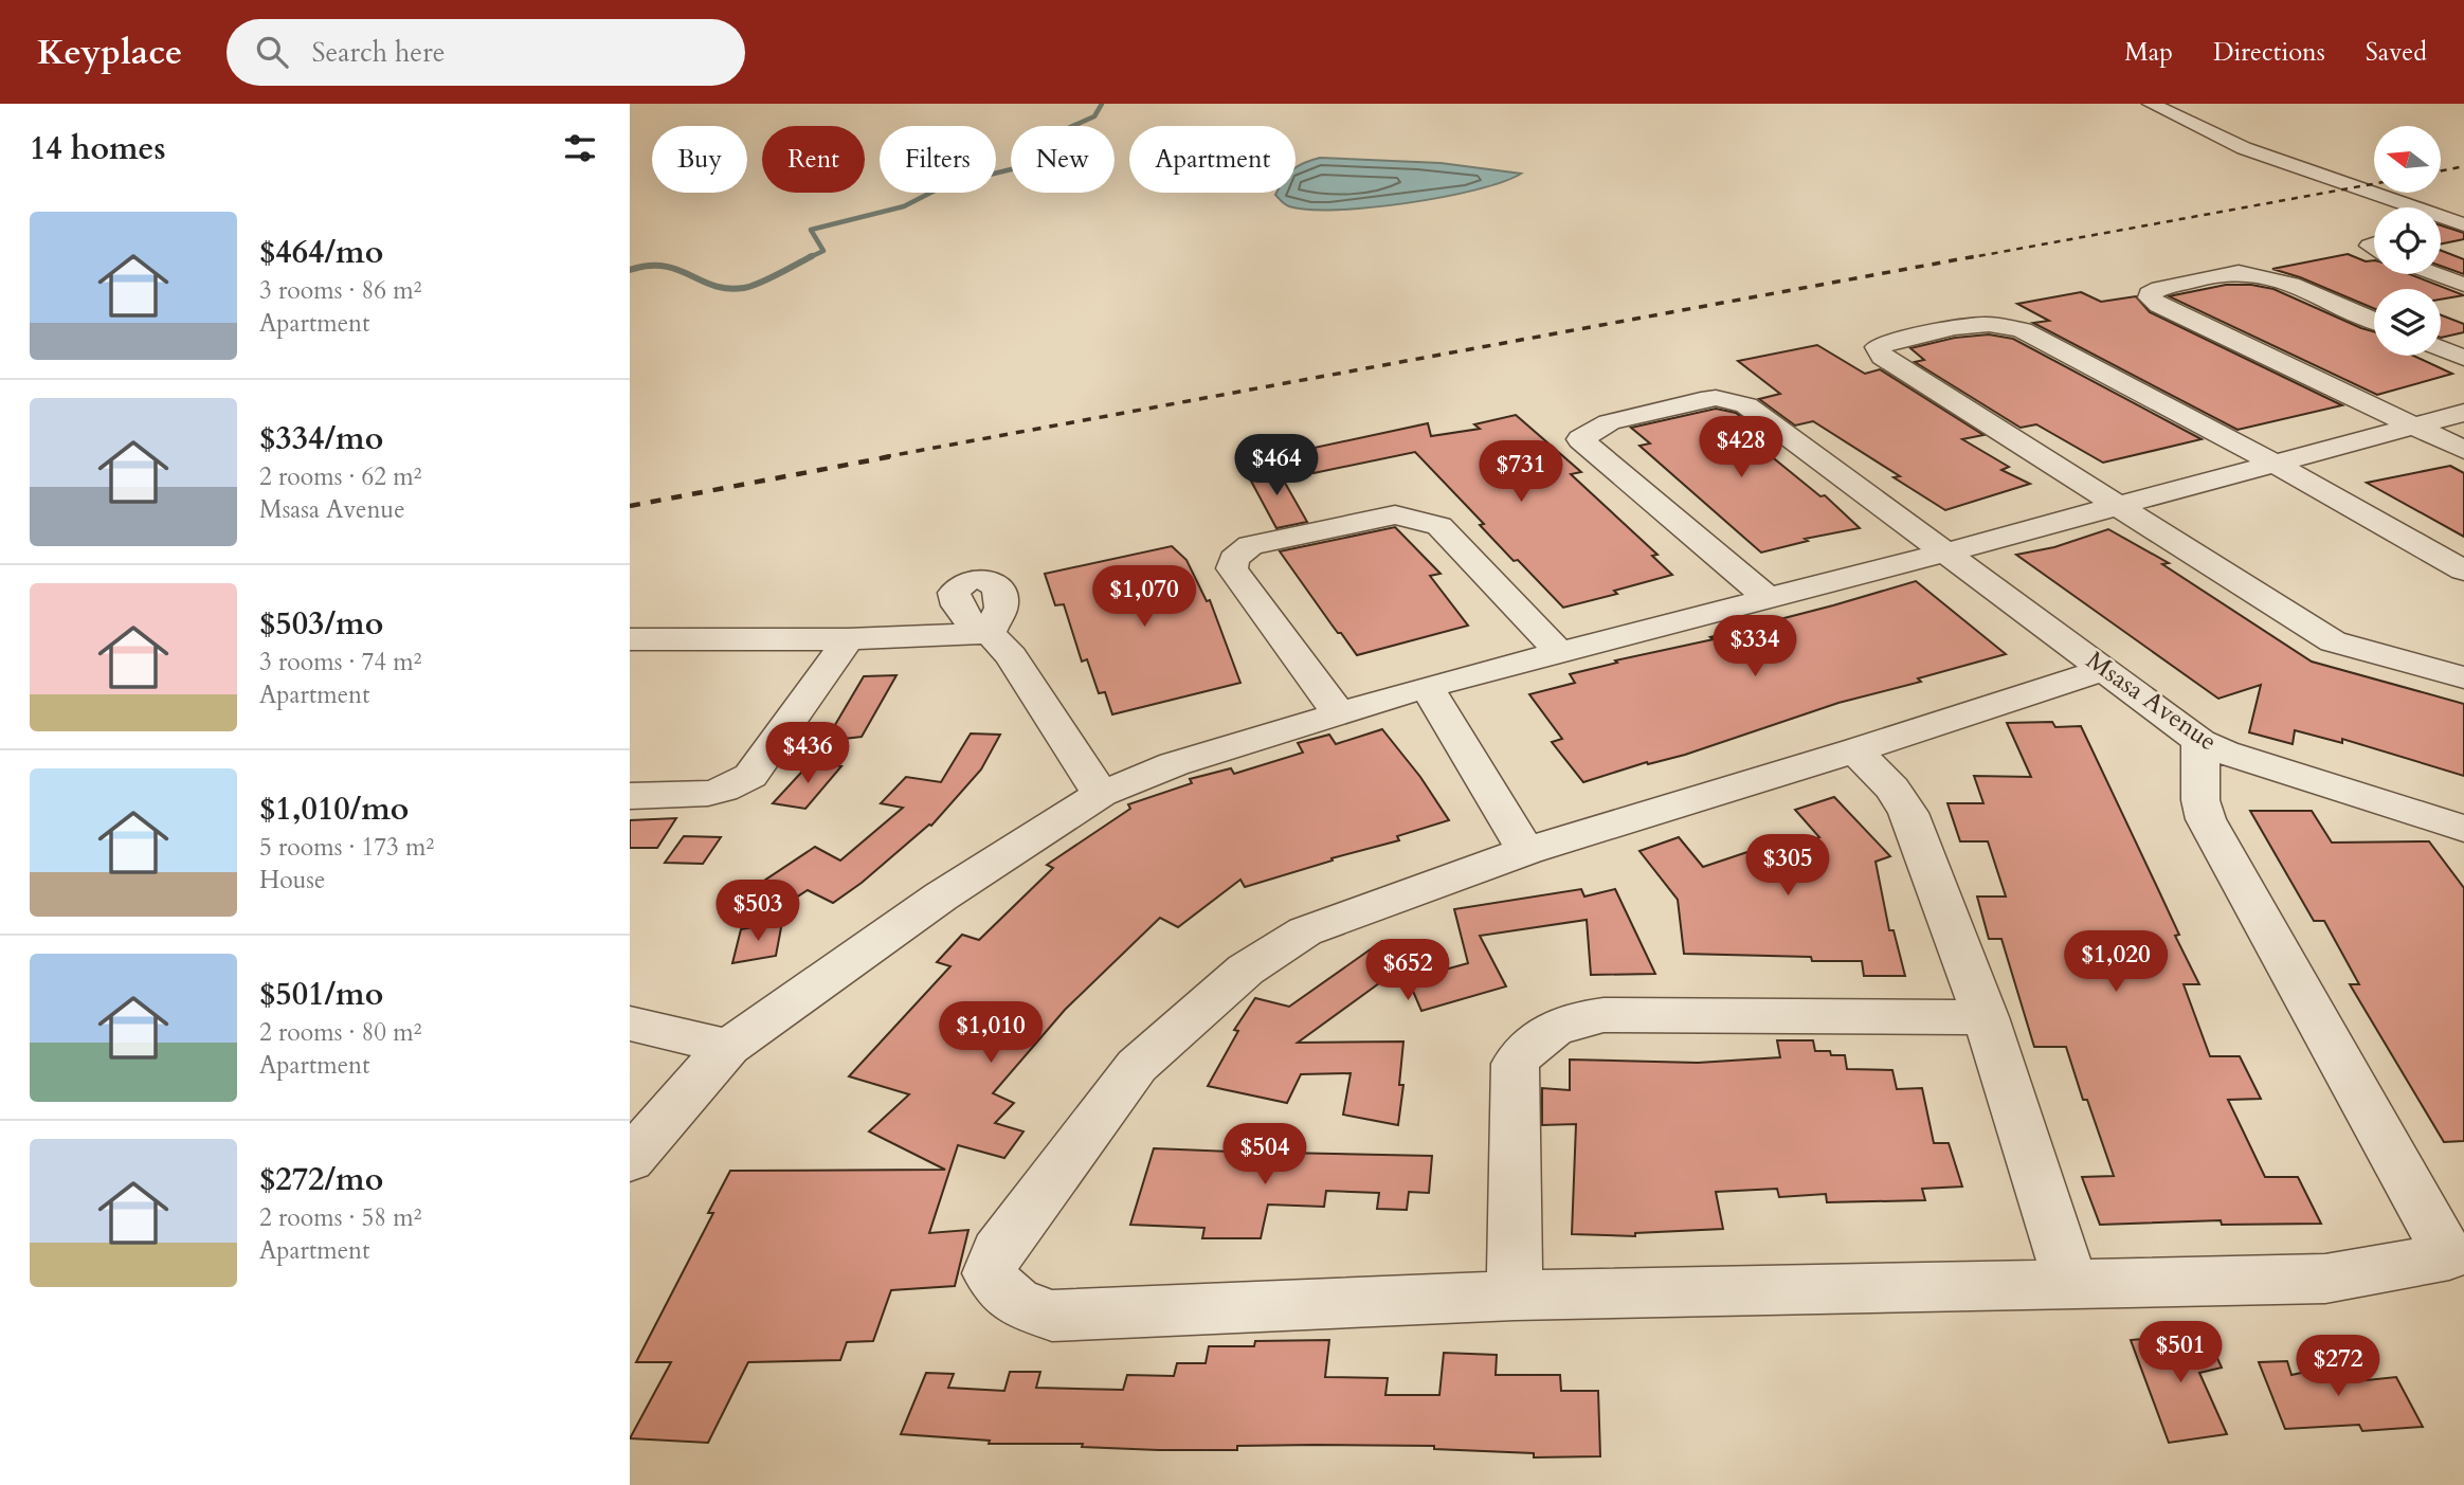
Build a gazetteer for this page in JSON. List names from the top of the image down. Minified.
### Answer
{"streets":{"street":["Msasa Avenue"]},"north":"left","page":{"header":"Keyplace","search":"Search here","nav":["Map","Directions","Saved"],"heading":"14 homes","chip":["Buy","Rent","Filters","New","Apartment"],"list":[{"name":"$464/mo","note":"3 rooms · 86 m² · Apartment"},{"name":"$334/mo","note":"2 rooms · 62 m² · Msasa Avenue"},{"name":"$503/mo","note":"3 rooms · 74 m² · Apartment"},{"name":"$1,010/mo","note":"5 rooms · 173 m² · House"},{"name":"$501/mo","note":"2 rooms · 80 m² · Apartment"},{"name":"$272/mo","note":"2 rooms · 58 m² · Apartment"}],"price":["$428","$464","$731","$1,070","$334","$436","$305","$503","$1,020","$652","$1,010","$504","$501","$272"]}}
